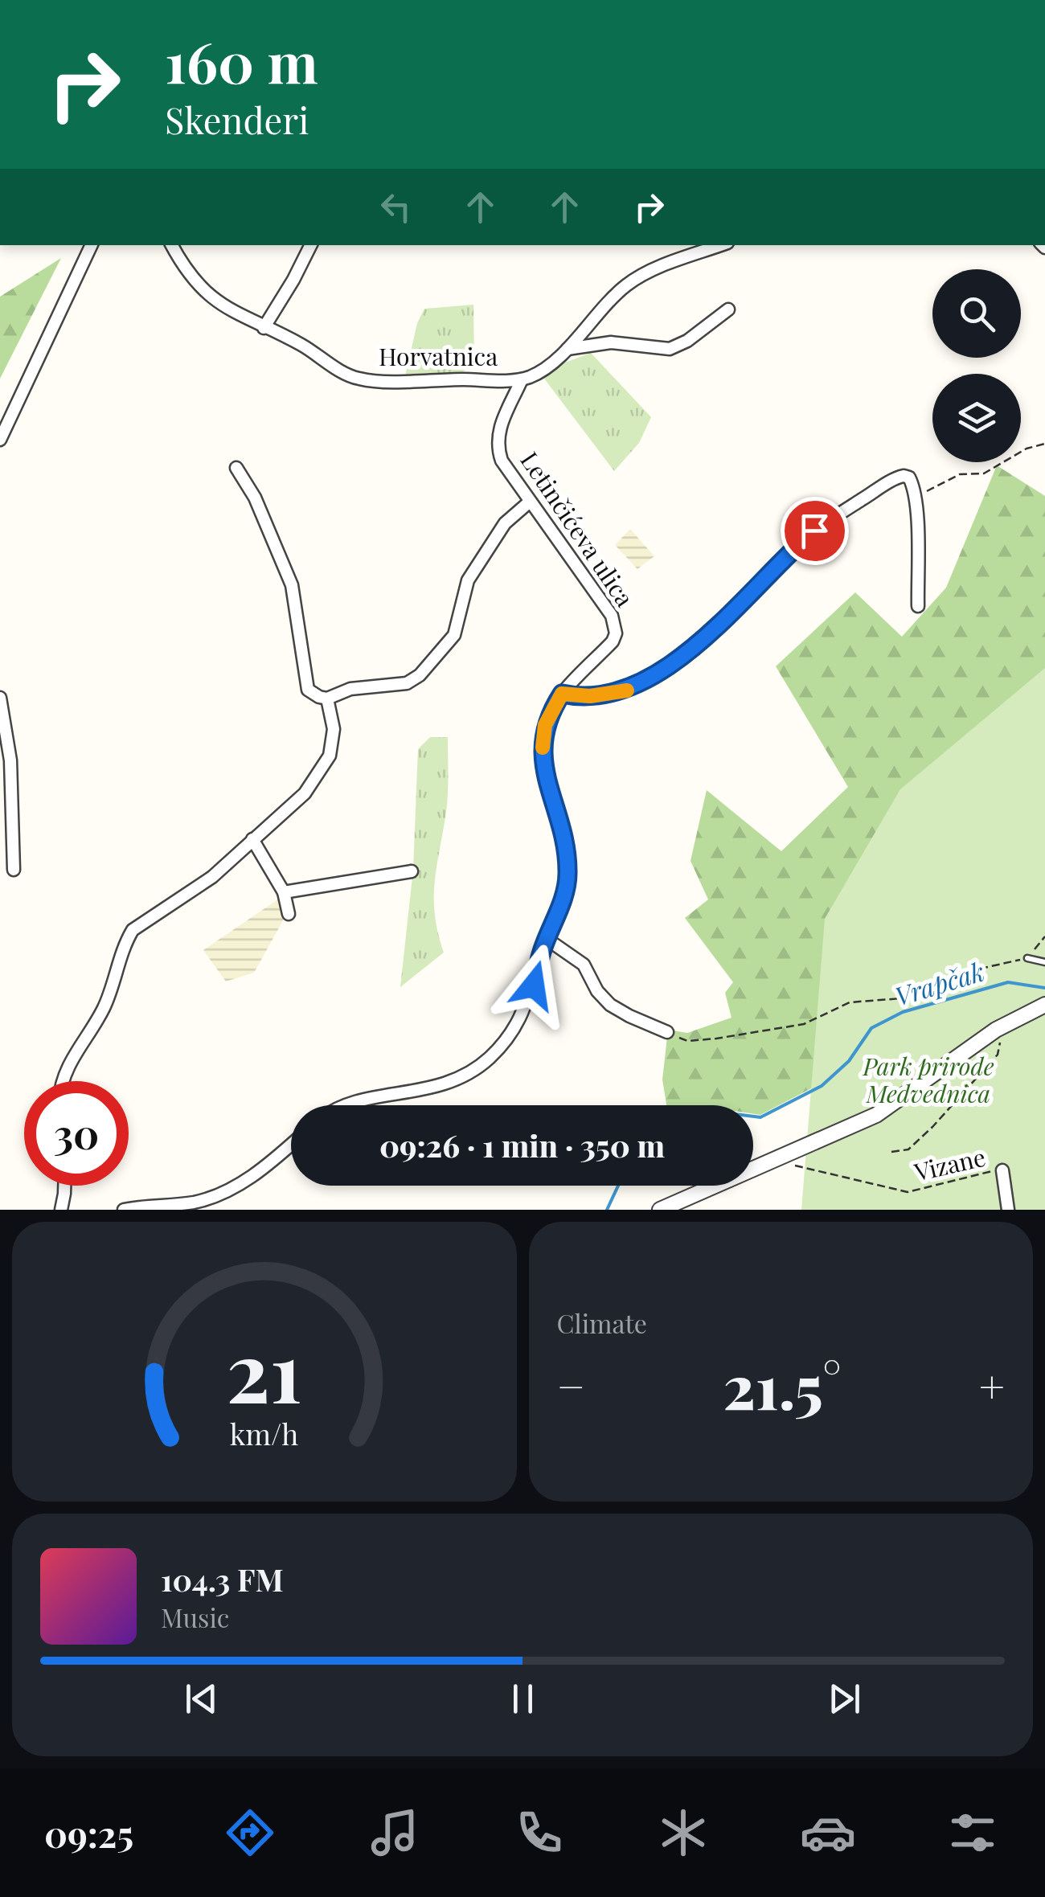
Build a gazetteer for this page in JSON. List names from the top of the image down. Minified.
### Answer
{"streets":{"street":["Horvatnica","Letinčićeva ulica"],"path":["Vizane"]},"crossings":[["Horvatnica","Letinčićeva ulica"]],"water":["Vrapčak"],"parks":["Park prirode Medvednica"],"page":{"turn":["160 m","Skenderi"],"limit":"30","trip":"09:26 · 1 min · 350 m","tile":"Climate","heat":["−","21.5°","+"],"song":["104.3 FM","Music"],"tabs":"09:25","gauge":["21","km/h"]}}
